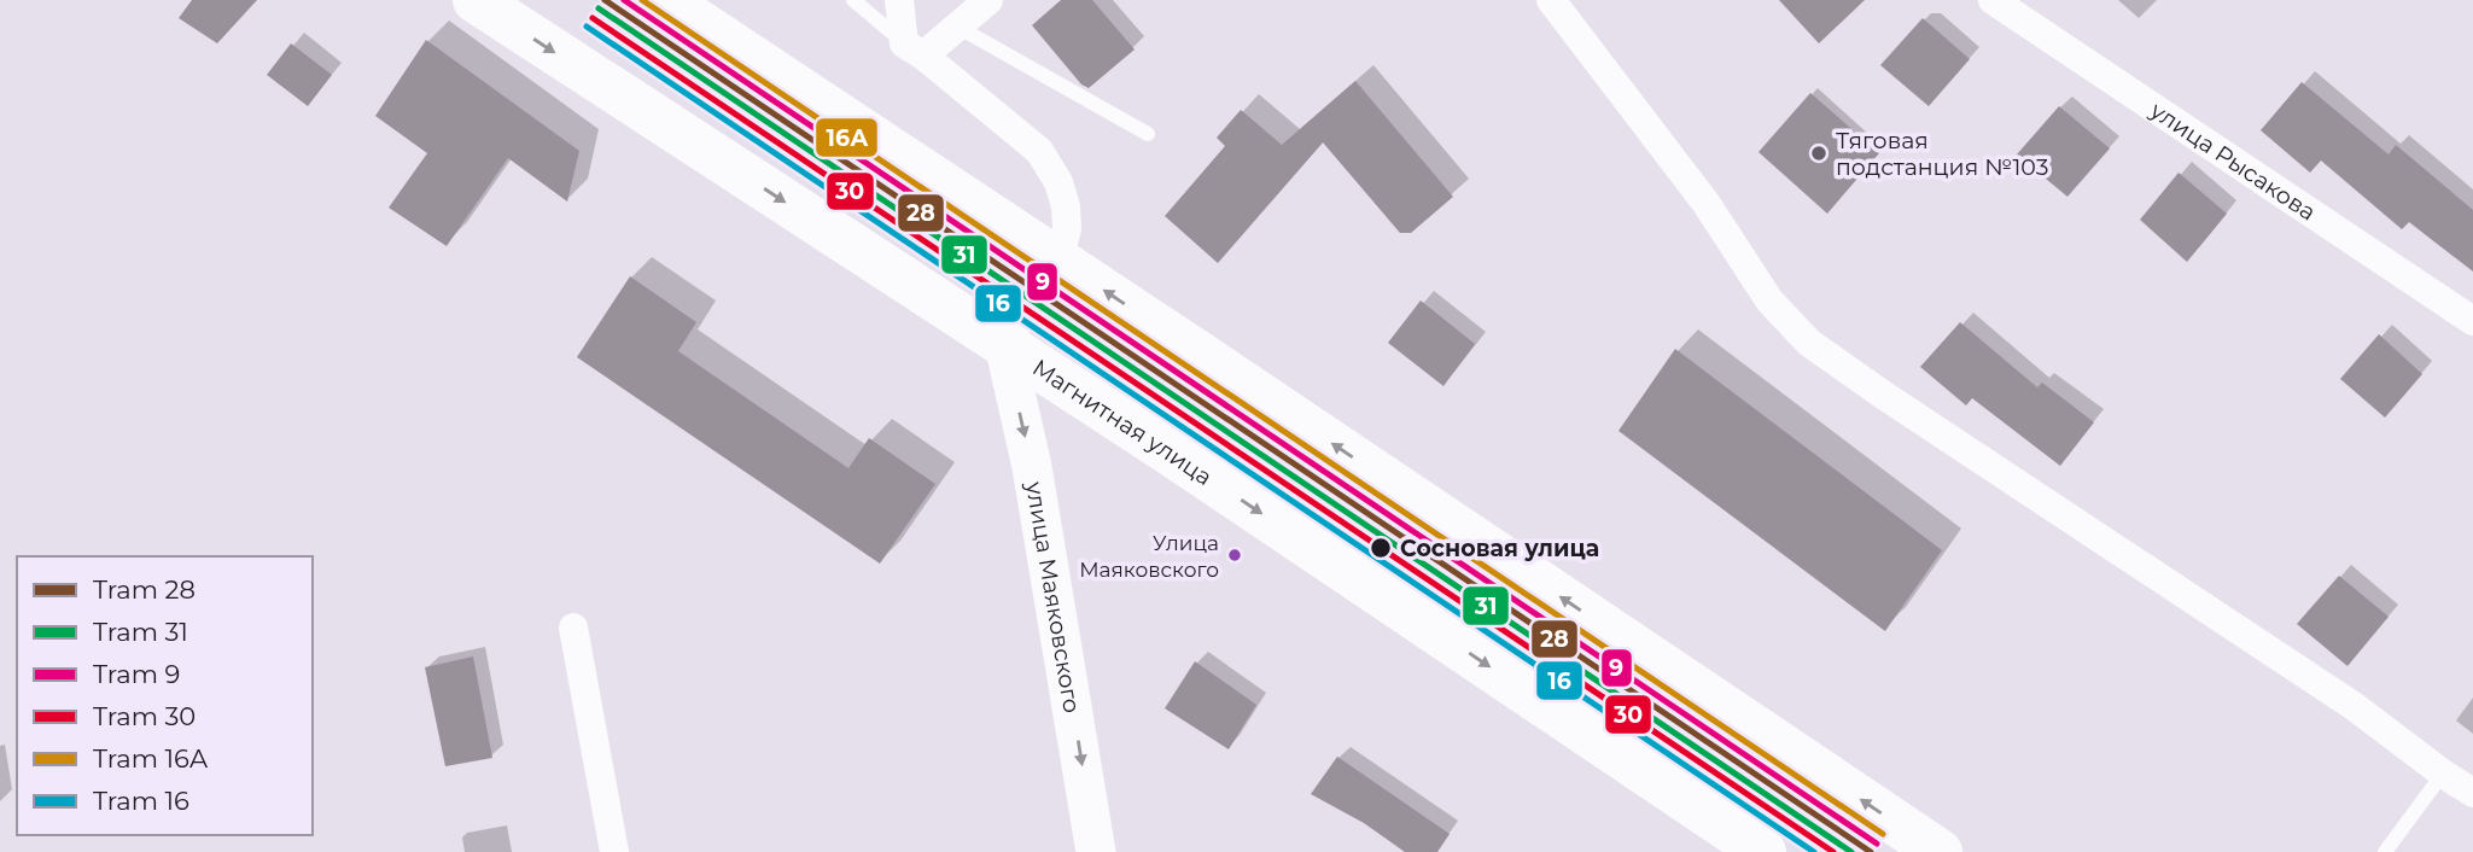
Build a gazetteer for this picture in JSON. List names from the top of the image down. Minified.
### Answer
{"streets":{"main road":["Магнитная улица","улица Маяковского"],"street":["улица Рысакова"]},"crossings":[["Магнитная улица","улица Маяковского"]],"one_way":["улица Маяковского"],"places":["Тяговая подстанция №103","Сосновая улица","Улица Маяковского"],"lines":["tram line 28","tram line 9","tram line 16А","tram line 31","tram line 30","tram line 16"],"legend":["Tram 28","Tram 31","Tram 9","Tram 30","Tram 16А","Tram 16"]}
